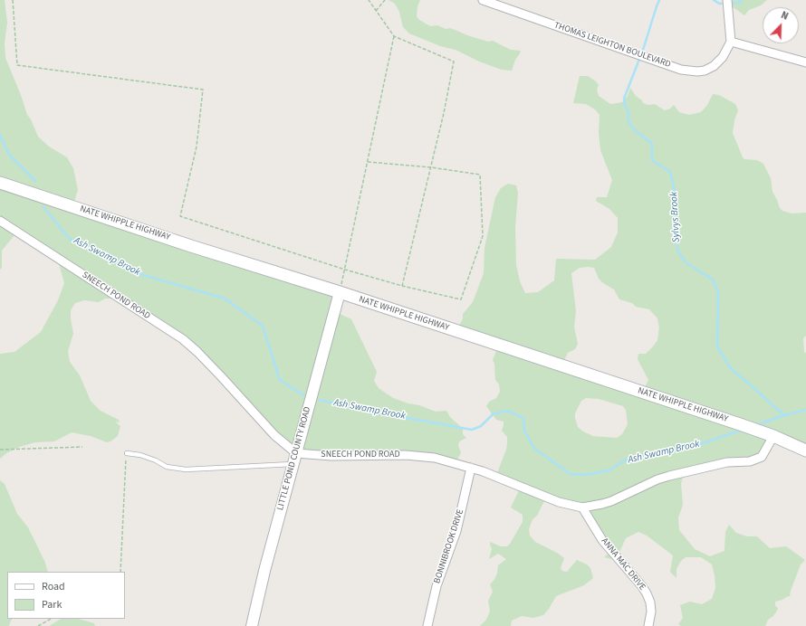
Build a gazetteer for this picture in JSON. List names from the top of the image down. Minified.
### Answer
{"streets":{"main road":["NATE WHIPPLE HIGHWAY"],"street":["THOMAS LEIGHTON BOULEVARD","SNEECH POND ROAD","LITTLE POND COUNTY ROAD","BONNIBROOK DRIVE","ANNA MAC DRIVE"]},"crossings":[["NATE WHIPPLE HIGHWAY","SNEECH POND ROAD"],["NATE WHIPPLE HIGHWAY","LITTLE POND COUNTY ROAD"],["SNEECH POND ROAD","LITTLE POND COUNTY ROAD"],["SNEECH POND ROAD","BONNIBROOK DRIVE"],["SNEECH POND ROAD","ANNA MAC DRIVE"]],"water":["Sylvys Brook","Ash Swamp Brook"],"legend":["Road","Park"],"north":"top right"}
